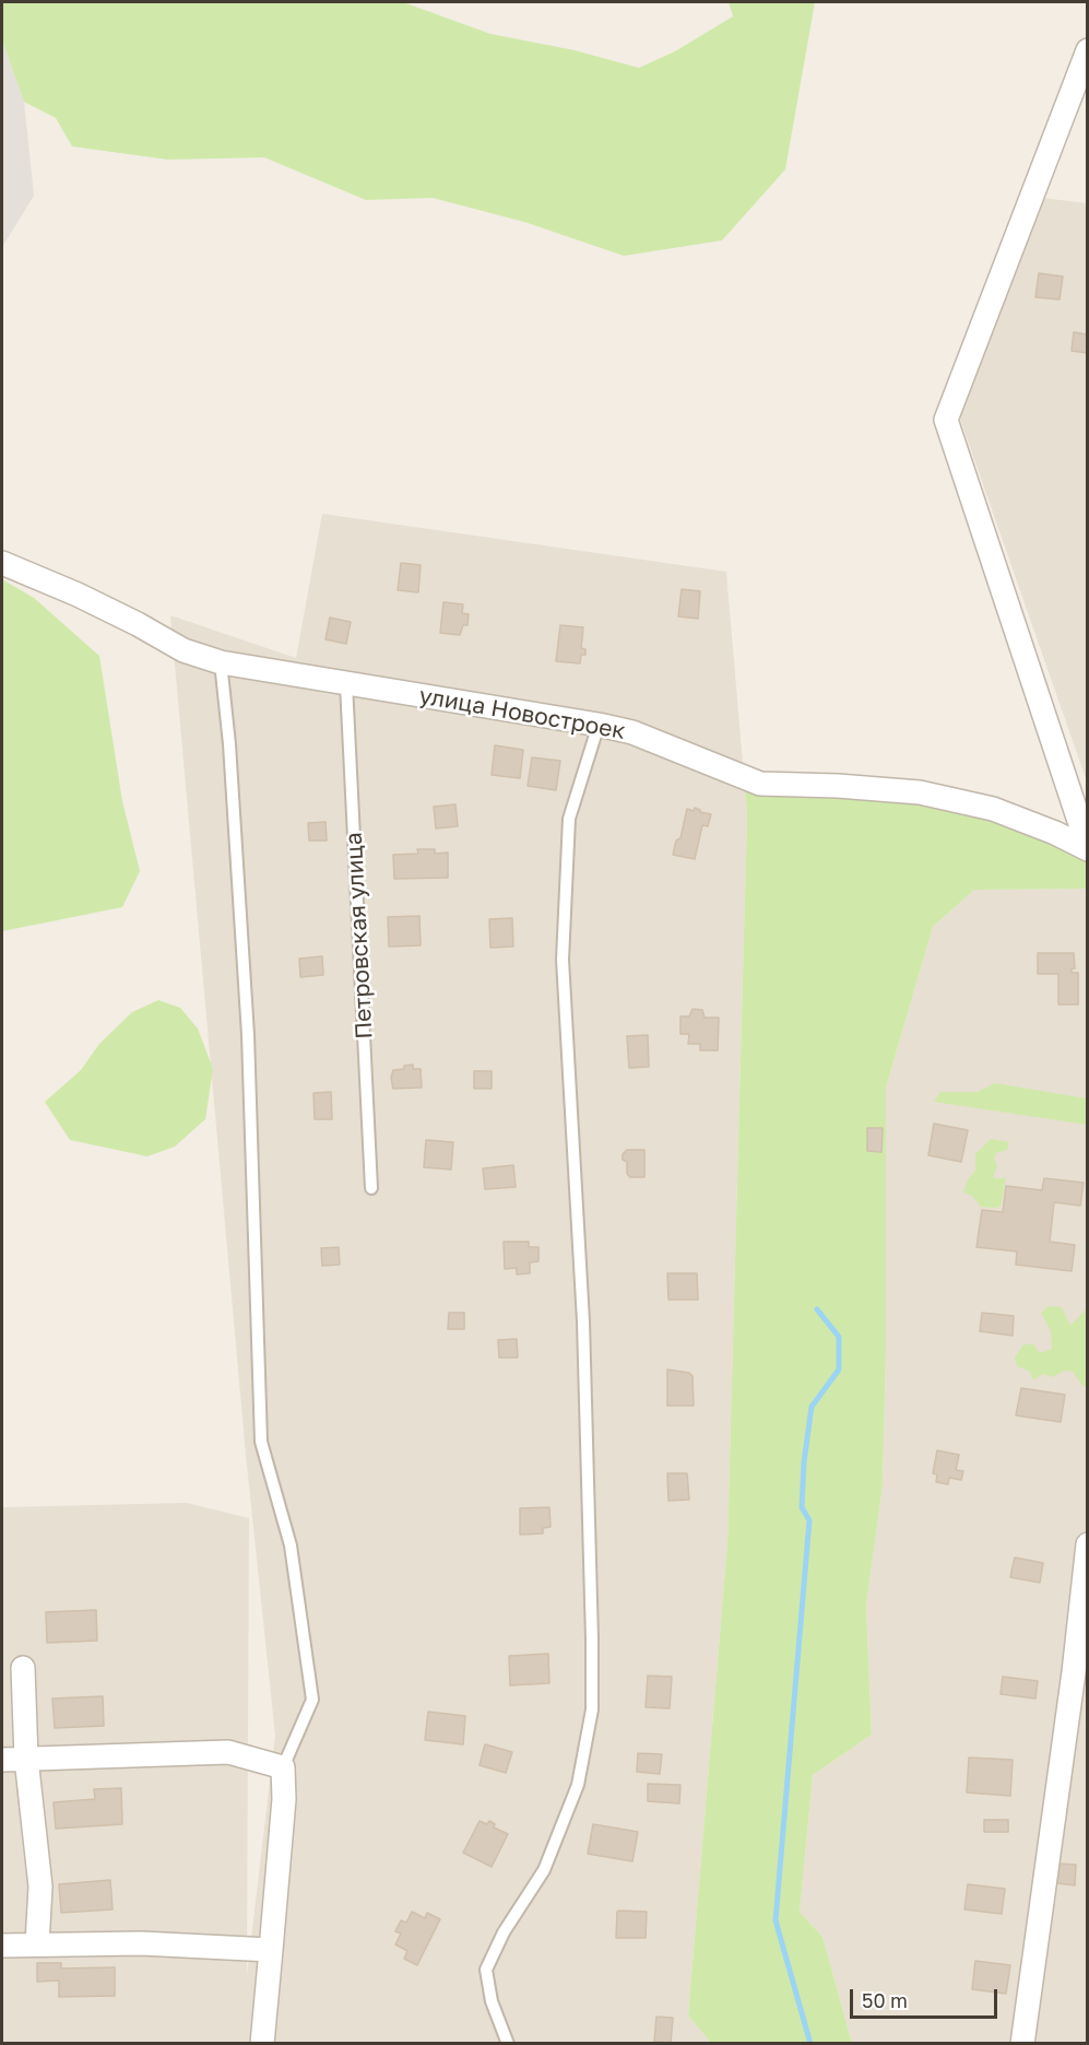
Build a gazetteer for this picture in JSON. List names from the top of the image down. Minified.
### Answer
{"streets":{"street":["улица Новостроек"],"lane":["Петровская улица"]},"crossings":[["улица Новостроек","Петровская улица"]],"scale_bar":"50 m"}
